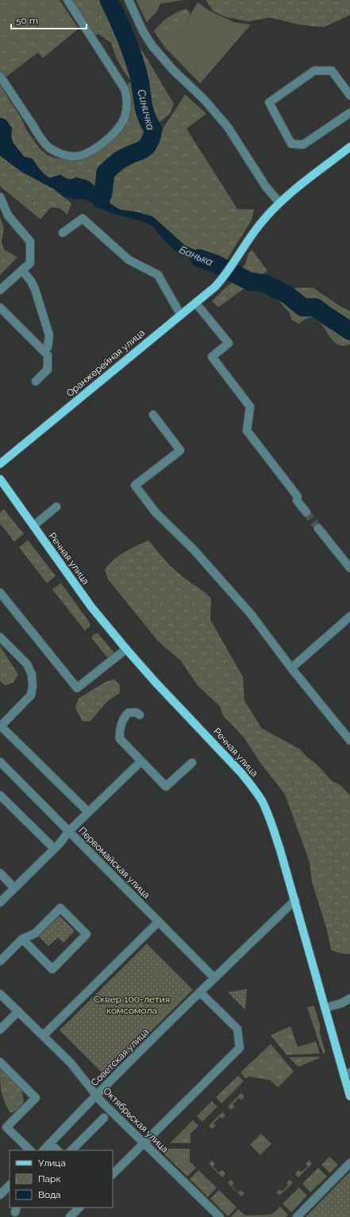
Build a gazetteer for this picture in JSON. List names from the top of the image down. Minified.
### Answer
{"streets":{"main road":["Оранжерейная улица","Речная улица"],"street":["Первомайская улица","Советская улица","Октябрьская улица"]},"crossings":[["Речная улица","Советская улица"],["Первомайская улица","Советская улица"],["Советская улица","Октябрьская улица"]],"water":["Синичка","Банька"],"parks":["Сквер 100-летия комсомола"],"legend":["Улица","Парк","Вода"],"scale_bar":"50 m"}
